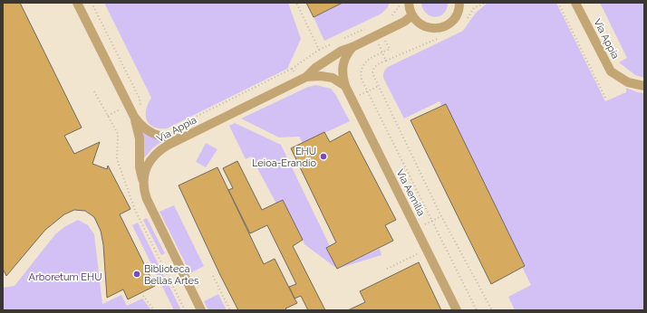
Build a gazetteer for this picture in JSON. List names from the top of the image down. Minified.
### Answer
{"streets":{"street":["Via Appia","Via Aemilia"]},"parks":["Arboretum EHU"],"places":["EHU Leioa-Erandio","Biblioteca Bellas Artes"]}
